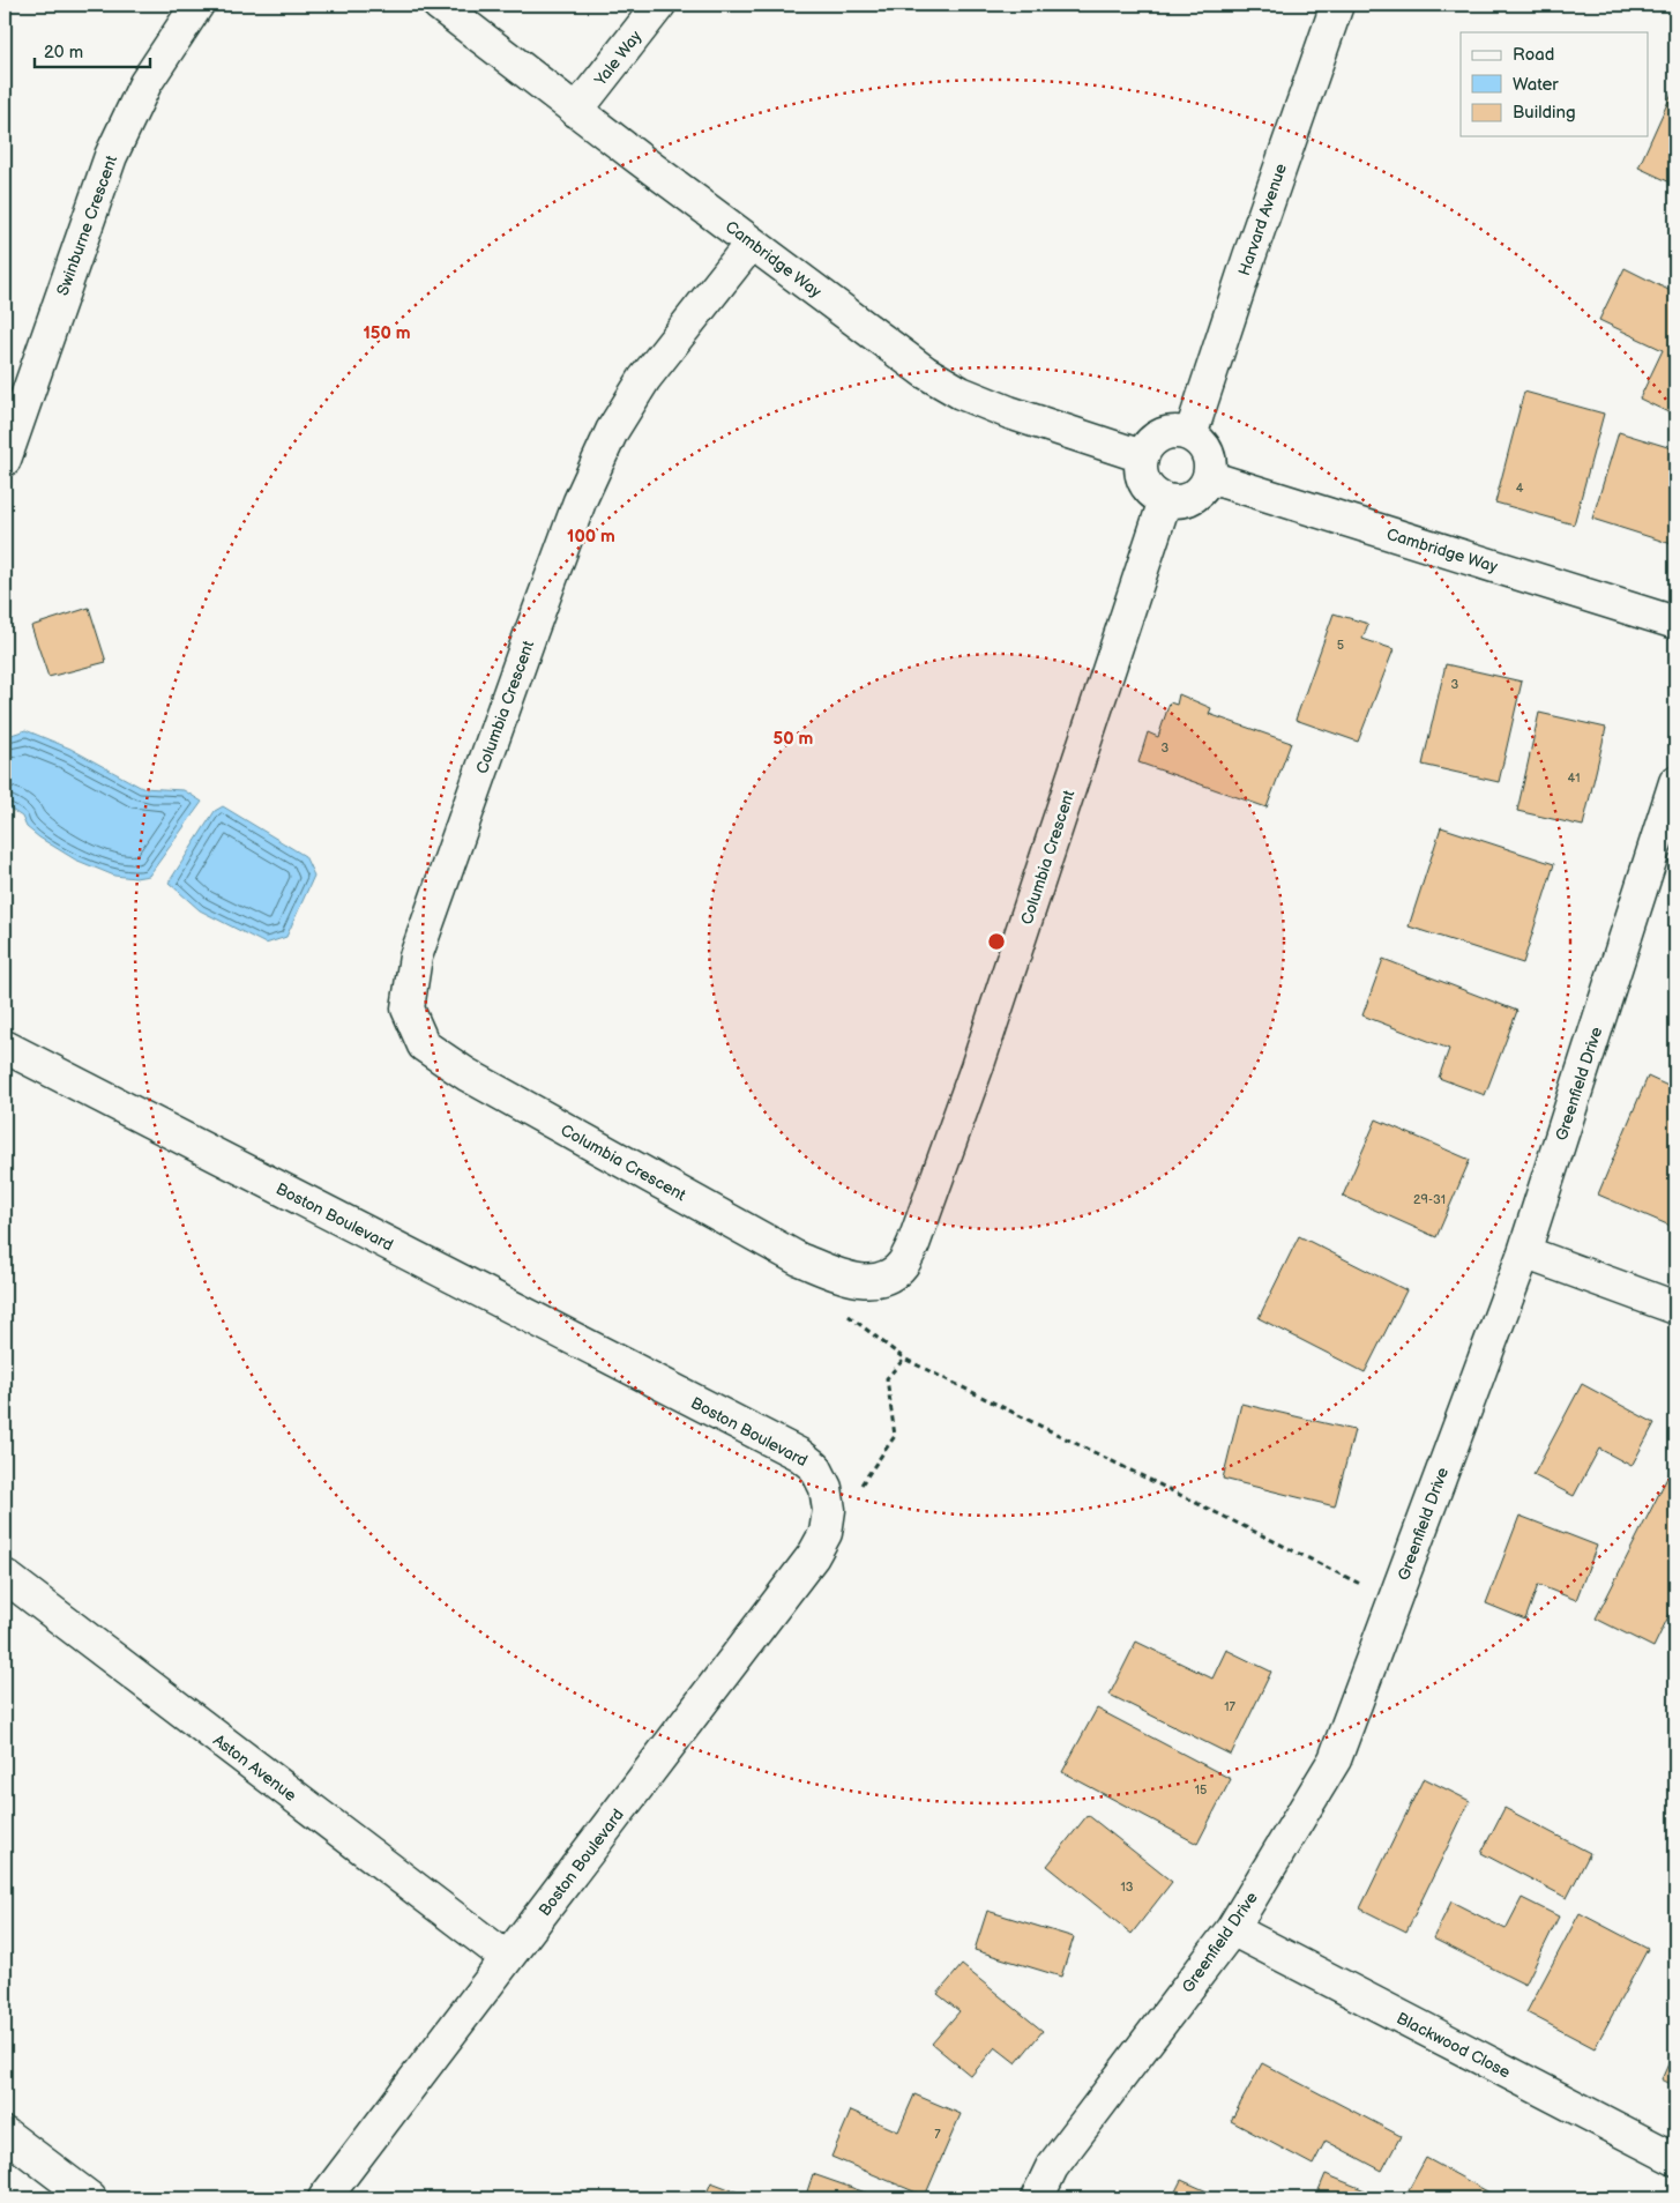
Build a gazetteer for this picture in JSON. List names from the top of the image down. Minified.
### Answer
{"streets":{"street":["Yale Way","Harvard Avenue","Swinburne Crescent","Cambridge Way","Columbia Crescent","Greenfield Drive","Boston Boulevard","Aston Avenue","Blackwood Close"]},"crossings":[["Yale Way","Cambridge Way"],["Harvard Avenue","Cambridge Way"],["Harvard Avenue","Columbia Crescent"],["Cambridge Way","Columbia Crescent"],["Greenfield Drive","Blackwood Close"],["Boston Boulevard","Aston Avenue"]],"house_numbers":["4","5","3","3","41","29-31","17","15","13","7"],"legend":["Road","Water","Building"],"scale_bar":"20 m","rings":["150 m","100 m","50 m"]}
